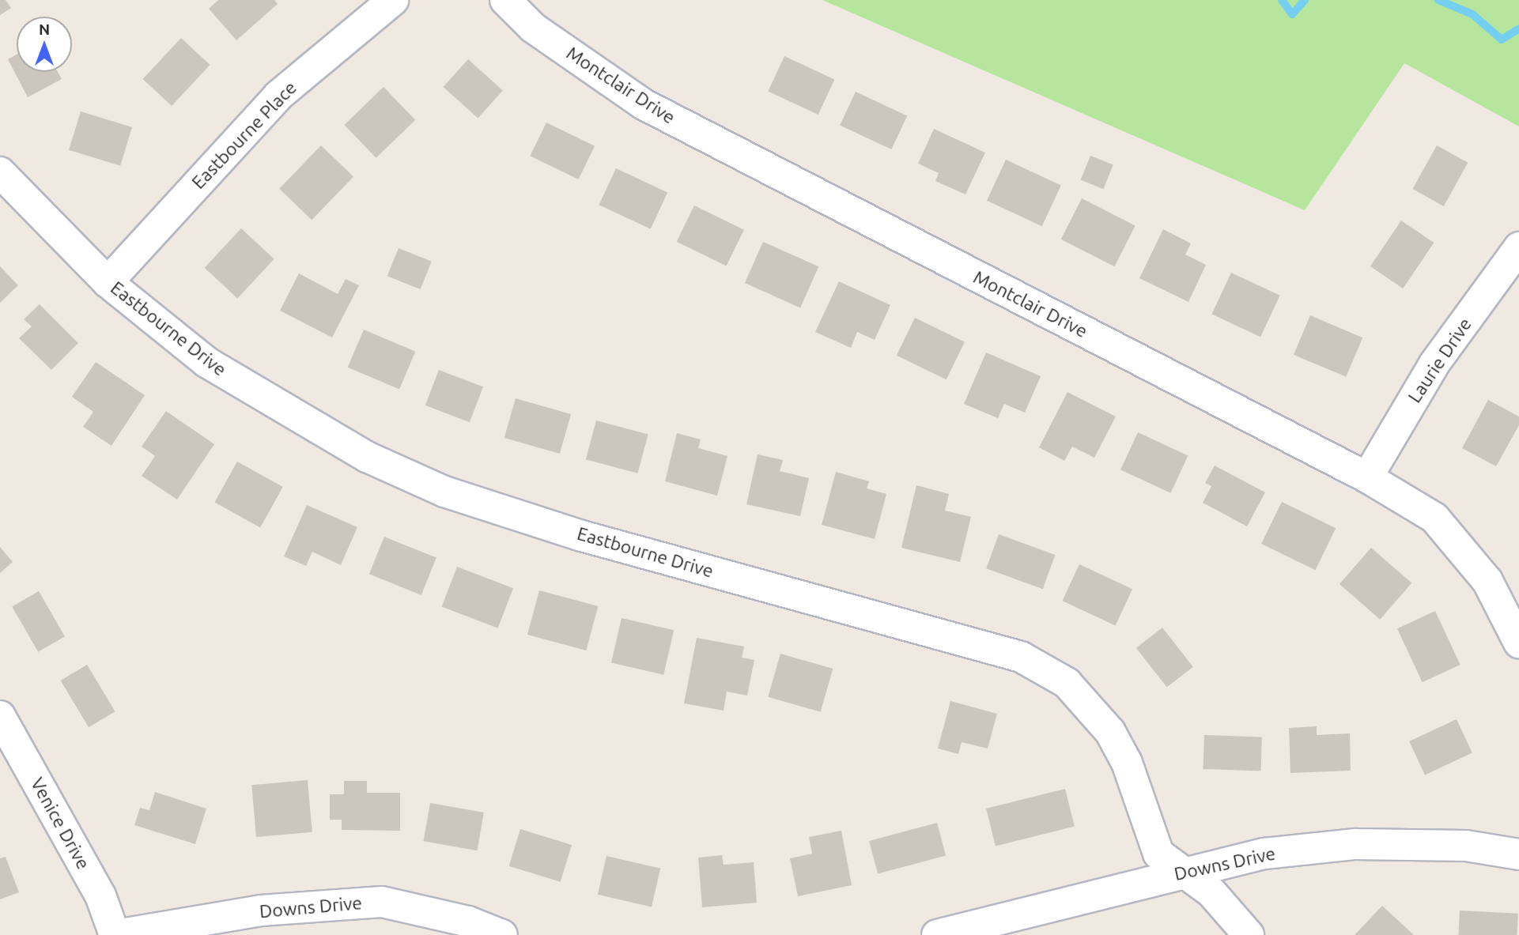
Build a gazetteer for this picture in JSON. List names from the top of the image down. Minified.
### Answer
{"streets":{"street":["Montclair Drive","Eastbourne Place","Eastbourne Drive","Laurie Drive","Venice Drive","Downs Drive"]},"crossings":[["Montclair Drive","Laurie Drive"],["Eastbourne Place","Eastbourne Drive"],["Eastbourne Drive","Downs Drive"],["Venice Drive","Downs Drive"]],"north":"top"}
